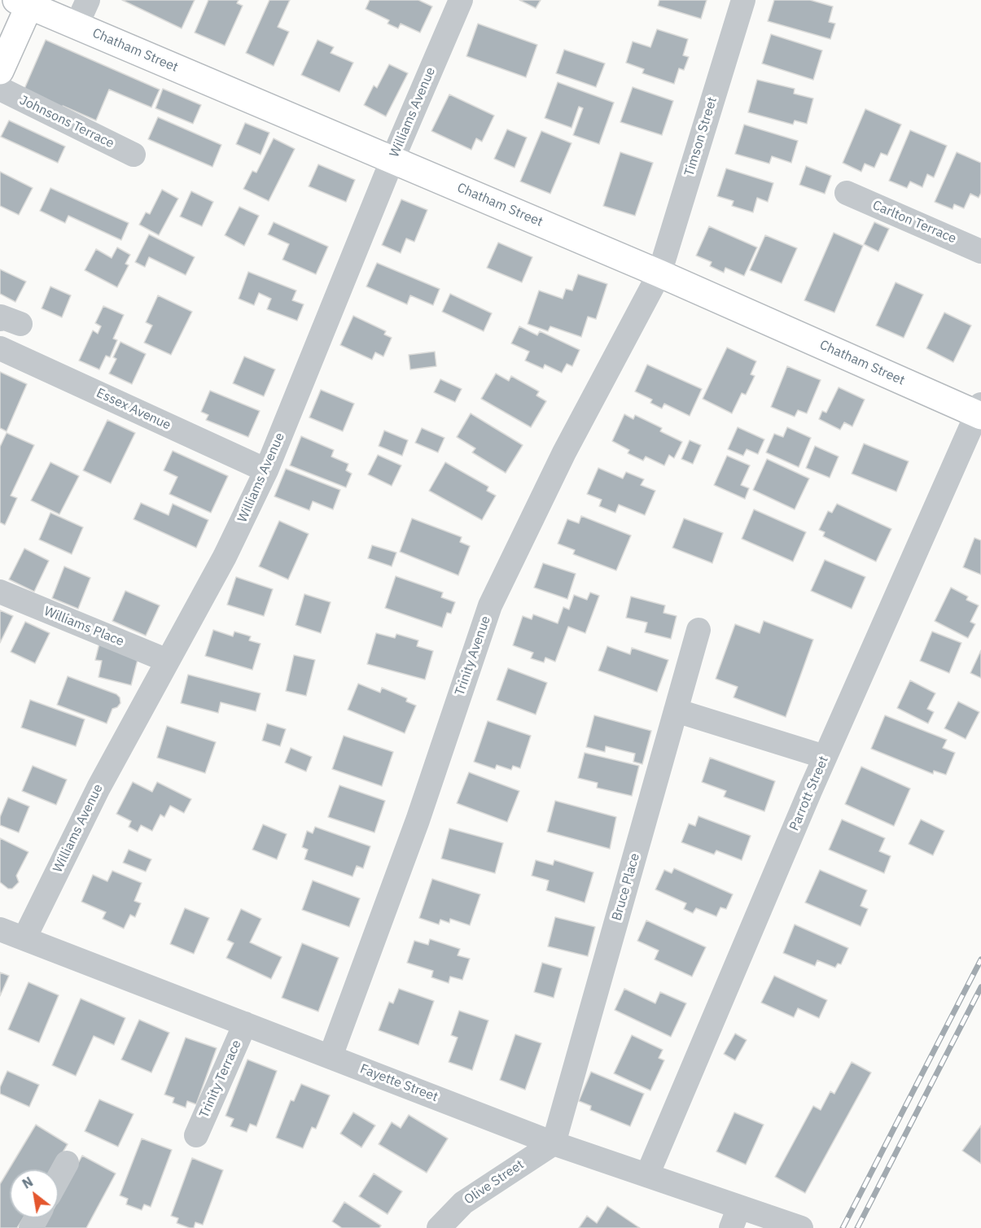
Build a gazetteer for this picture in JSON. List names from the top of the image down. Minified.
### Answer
{"streets":{"main road":["Chatham Street"],"street":["Williams Avenue","Johnsons Terrace","Timson Street","Carlton Terrace","Essex Avenue","Williams Place","Trinity Avenue","Parrott Street","Bruce Place","Trinity Terrace","Fayette Street","Olive Street"]},"crossings":[["Chatham Street","Williams Avenue"],["Chatham Street","Timson Street"],["Chatham Street","Trinity Avenue"],["Chatham Street","Parrott Street"],["Williams Avenue","Essex Avenue"],["Williams Avenue","Williams Place"],["Williams Avenue","Fayette Street"],["Timson Street","Trinity Avenue"],["Trinity Avenue","Fayette Street"],["Parrott Street","Fayette Street"],["Bruce Place","Fayette Street"],["Bruce Place","Olive Street"],["Trinity Terrace","Fayette Street"],["Fayette Street","Olive Street"]],"north":"top left"}
